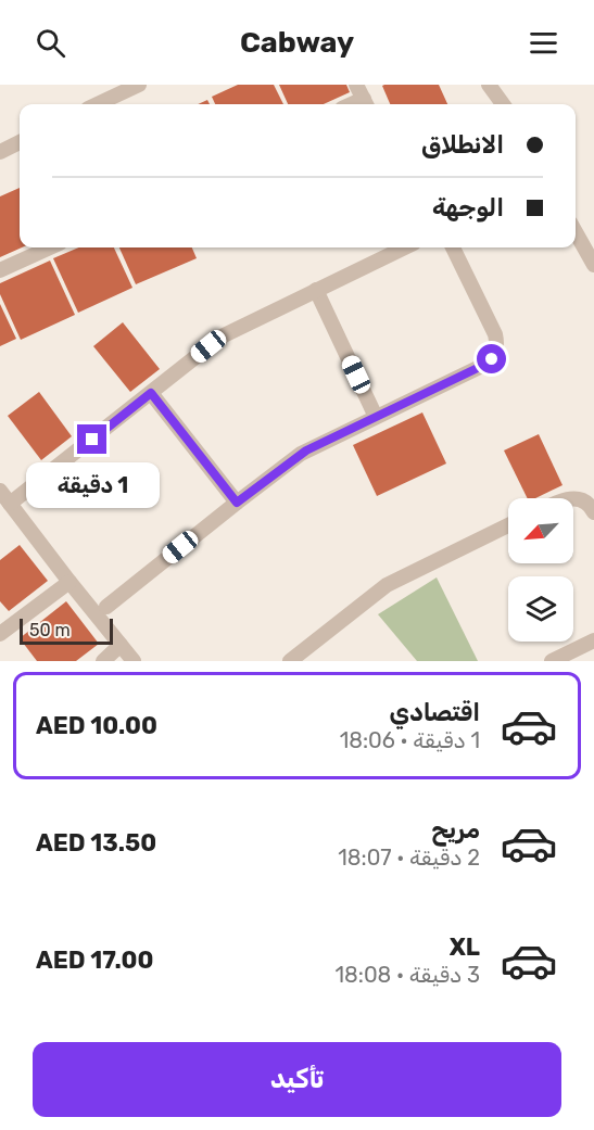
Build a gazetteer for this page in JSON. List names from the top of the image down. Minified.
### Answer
{"scale_bar":"50 m","north":"bottom left","page":{"header":"Cabway","banner":["الانطلاق","الوجهة"],"bubble":"1 دقيقة","scale":"50 m","list":[{"name":"اقتصادي","note":"1 دقيقة · 18:06","value":"AED 10.00"},{"name":"مريح","note":"2 دقيقة · 18:07","value":"AED 13.50"},{"name":"XL","note":"3 دقيقة · 18:08","value":"AED 17.00"}],"buttons":"تأكيد"}}
